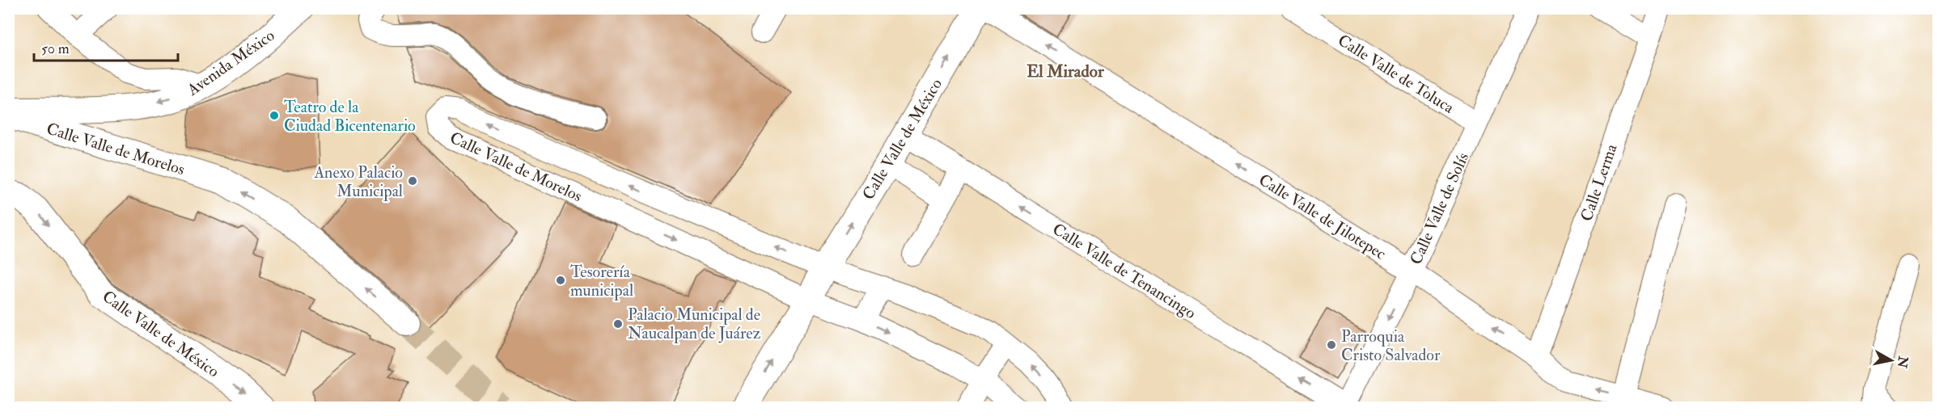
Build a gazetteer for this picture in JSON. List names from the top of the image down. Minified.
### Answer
{"streets":{"main road":["Avenida México","Calle Valle de México","Calle Valle de Morelos"],"street":["Calle Valle de Toluca","Calle Lerma","Calle Valle de Solís","Calle Valle de Jilotepec","Calle Valle de Tenancingo"]},"crossings":[["Calle Valle de Toluca","Calle Valle de Solís"],["Calle Valle de México","Calle Valle de Morelos"],["Calle Valle de México","Calle Valle de Tenancingo"],["Calle Lerma","Calle Valle de Jilotepec"],["Calle Valle de Solís","Calle Valle de Jilotepec"],["Calle Valle de Solís","Calle Valle de Tenancingo"]],"one_way":["Avenida México","Calle Valle de Jilotepec","Calle Valle de Tenancingo"],"districts":["El Mirador"],"places":["Teatro de la Ciudad Bicentenario","Anexo Palacio Municipal","Tesorería municipal","Palacio Municipal de Naucalpan de Juárez","Parroquia Cristo Salvador"],"scale_bar":"50 m","north":"right"}
